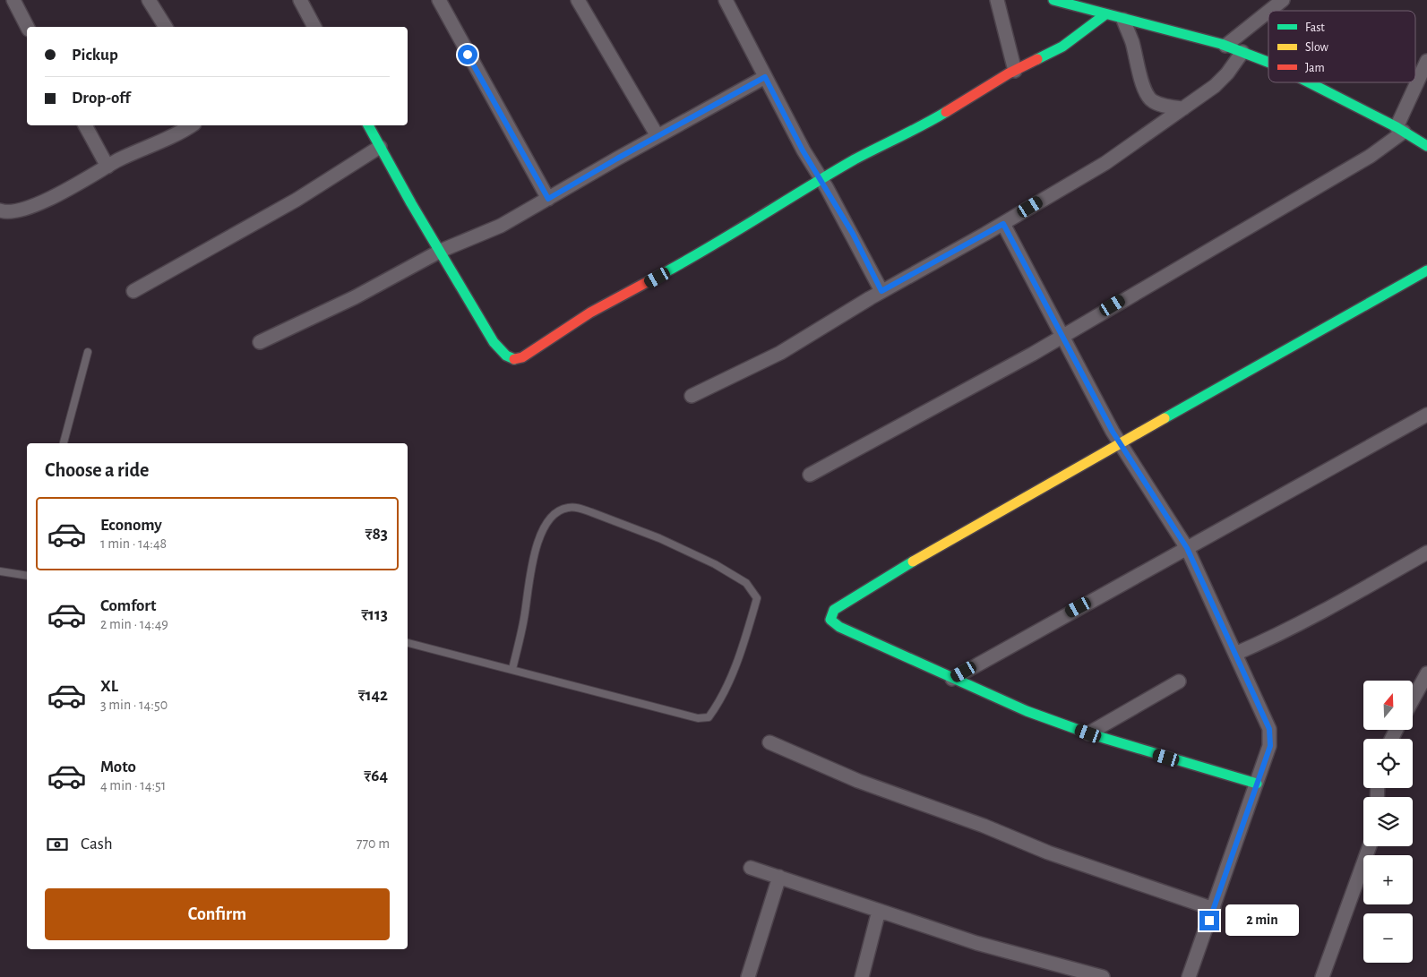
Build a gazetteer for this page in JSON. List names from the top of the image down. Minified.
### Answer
{"legend":["Fast","Slow","Jam"],"north":"top","page":{"banner":["Pickup","Drop-off"],"heading":"Choose a ride","list":[{"name":"Economy","note":"1 min · 14:48","value":"₹83"},{"name":"Comfort","note":"2 min · 14:49","value":"₹113"},{"name":"XL","note":"3 min · 14:50","value":"₹142"},{"name":"Moto","note":"4 min · 14:51","value":"₹64"}],"map_buttons":["+","−"],"pay":["Cash","770 m"],"buttons":"Confirm","bubble":"2 min"}}
